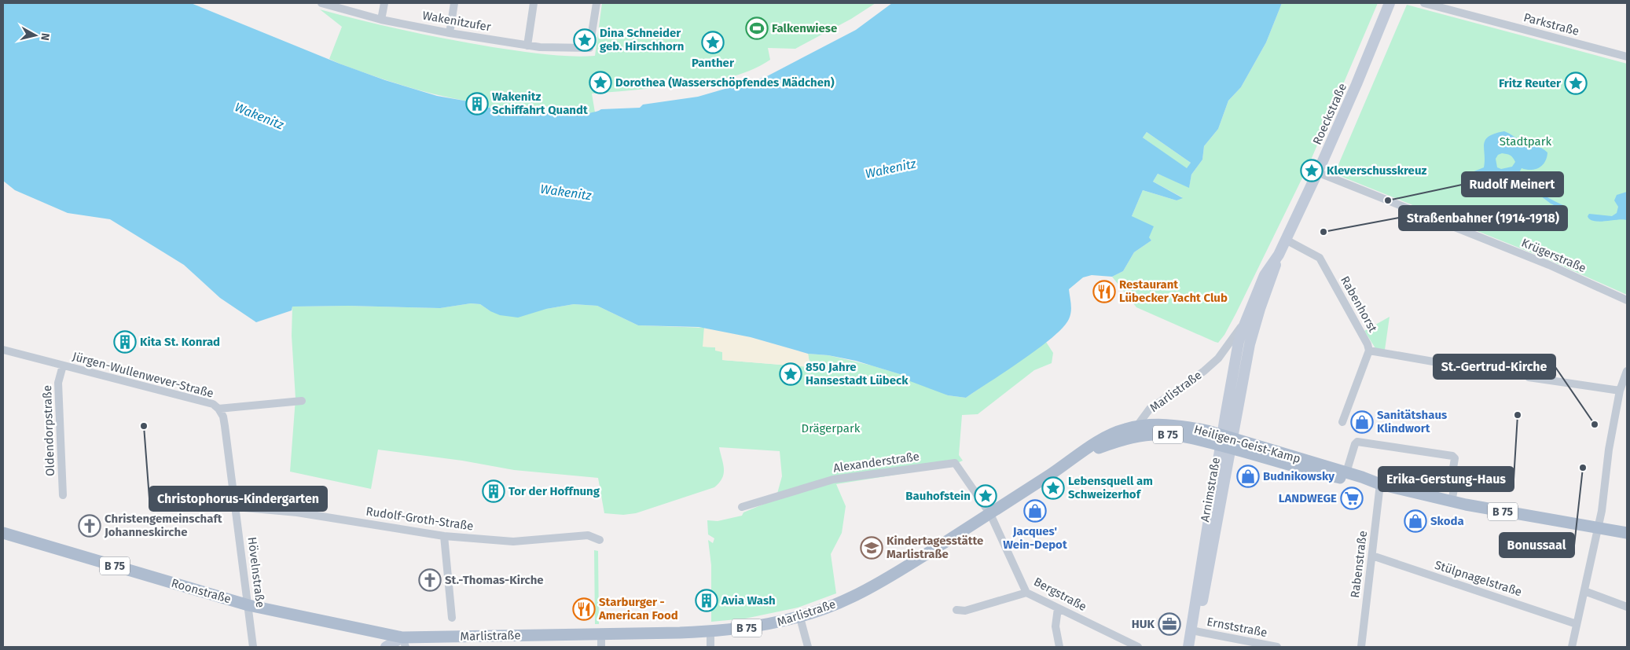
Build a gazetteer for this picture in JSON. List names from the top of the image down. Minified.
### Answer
{"streets":{"main road":["Roeckstraße","Marlistraße","B 75","Heiligen-Geist-Kamp","Arnimstraße","Roonstraße"],"street":["Wakenitzufer","Parkstraße","Krügerstraße","Rabenhorst","Jürgen-Wullenwever-Straße","Oldendorpstraße","Alexanderstraße","Rudolf-Groth-Straße","Rabenstraße","Hövelnstraße","Stülpnagelstraße","Bergstraße","Ernststraße"]},"crossings":[["Roeckstraße","Krügerstraße"],["Roeckstraße","Rabenhorst"],["Roeckstraße","Marlistraße"],["Roeckstraße","Arnimstraße"],["Jürgen-Wullenwever-Straße","Oldendorpstraße"],["Jürgen-Wullenwever-Straße","Hövelnstraße"],["Marlistraße","Heiligen-Geist-Kamp"],["Marlistraße","Alexanderstraße"],["Marlistraße","Roonstraße"],["Marlistraße","Bergstraße"],["Heiligen-Geist-Kamp","Arnimstraße"],["Heiligen-Geist-Kamp","Rabenstraße"],["Alexanderstraße","Bergstraße"],["Arnimstraße","Ernststraße"],["Rudolf-Groth-Straße","Hövelnstraße"],["Rabenstraße","Stülpnagelstraße"],["Hövelnstraße","Roonstraße"]],"water":["Wakenitz"],"parks":["Stadtpark","Drägerpark"],"places":{"sports":["Falkenwiese"],"place":["Dina Schneider geb. Hirschhorn","Panther","Dorothea (Wasserschöpfendes Mädchen)","Fritz Reuter","Kleverschusskreuz","850 Jahre Hansestadt Lübeck","Lebensquell am Schweizerhof","Bauhofstein"],"building":["Wakenitz Schiffahrt Quandt","Kita St. Konrad","Tor der Hoffnung","Avia Wash"],"other":["Rudolf Meinert","Straßenbahner (1914-1918)","Erika-Gerstung-Haus","St.-Gertrud-Kirche","Christophorus-Kindergarten","Bonussaal"],"restaurant":["Restaurant Lübecker Yacht Club","Starburger - American Food"],"shop":["Sanitätshaus Klindwort","Budnikowsky","Jacques' Wein-Depot","Skoda"],"supermarket":["LANDWEGE"],"church":["Christengemeinschaft Johanneskirche","St.-Thomas-Kirche"],"school or university":["Kindertagesstätte Marlistraße"],"office":["HUK"]},"north":"right"}
